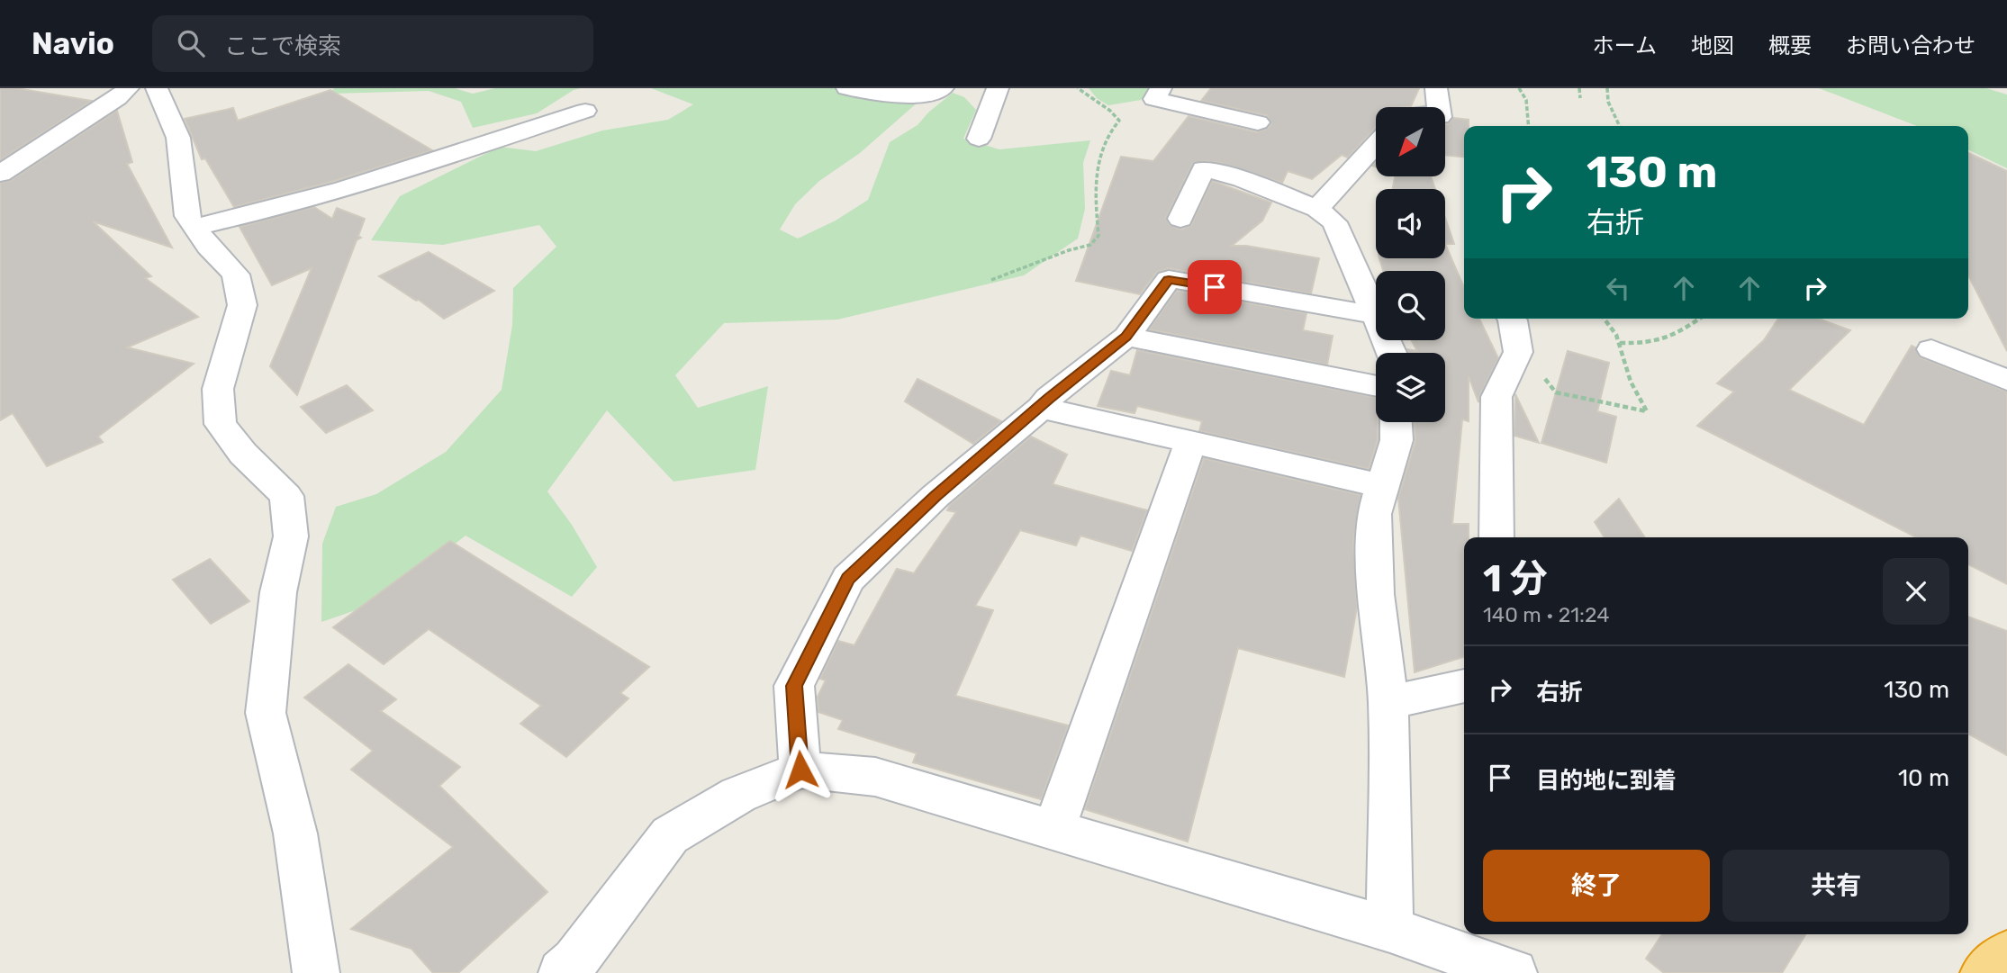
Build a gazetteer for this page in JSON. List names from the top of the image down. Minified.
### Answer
{"north":"bottom left","page":{"header":"Navio","search":"ここで検索","nav":["ホーム","地図","概要","お問い合わせ"],"turn":["130 m","右折"],"heading":["1 分","140 m · 21:24"],"list":[{"name":"右折","value":"130 m"},{"name":"目的地に到着","value":"10 m"}],"buttons":["終了","共有"]}}
